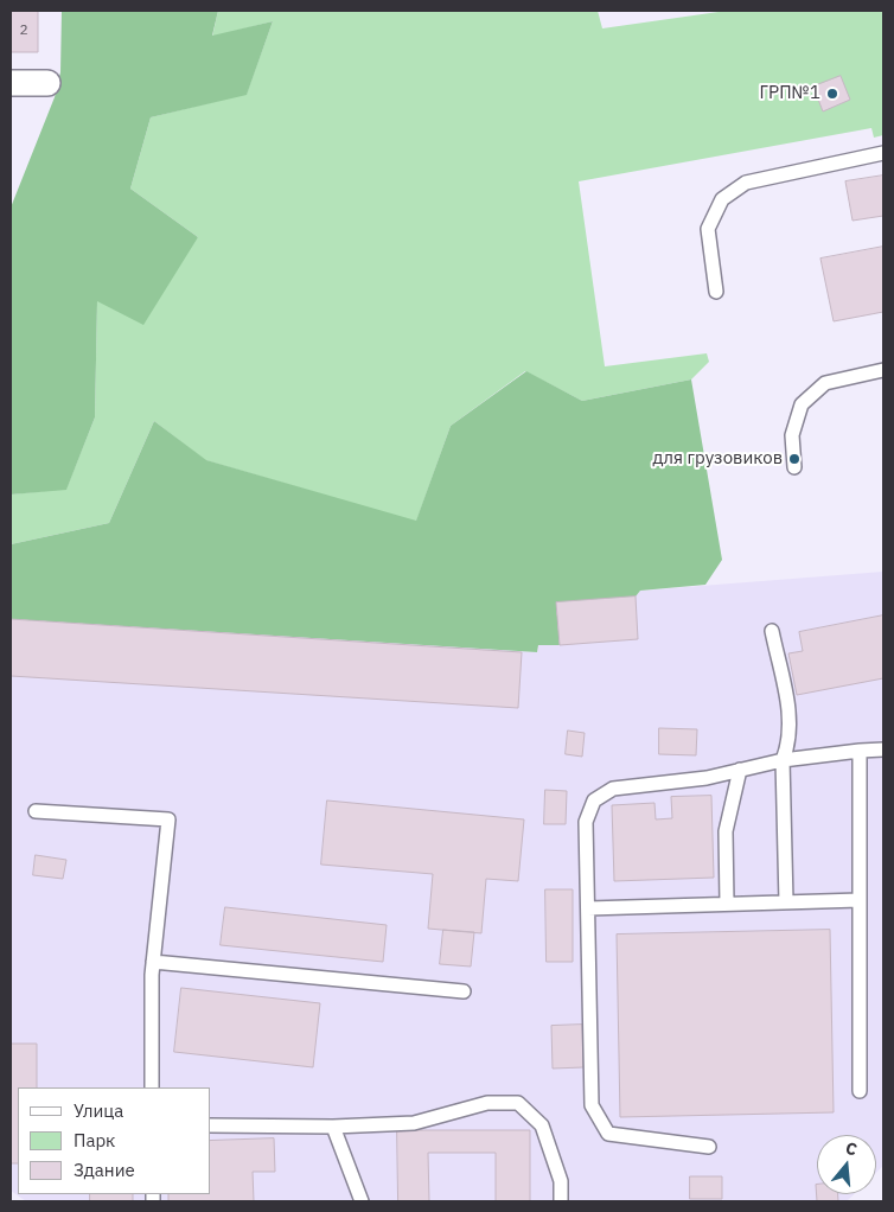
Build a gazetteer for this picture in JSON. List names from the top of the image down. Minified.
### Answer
{"places":["ГРП№1","для грузовиков"],"house_numbers":["2"],"legend":["Улица","Парк","Здание"],"north":"top"}
